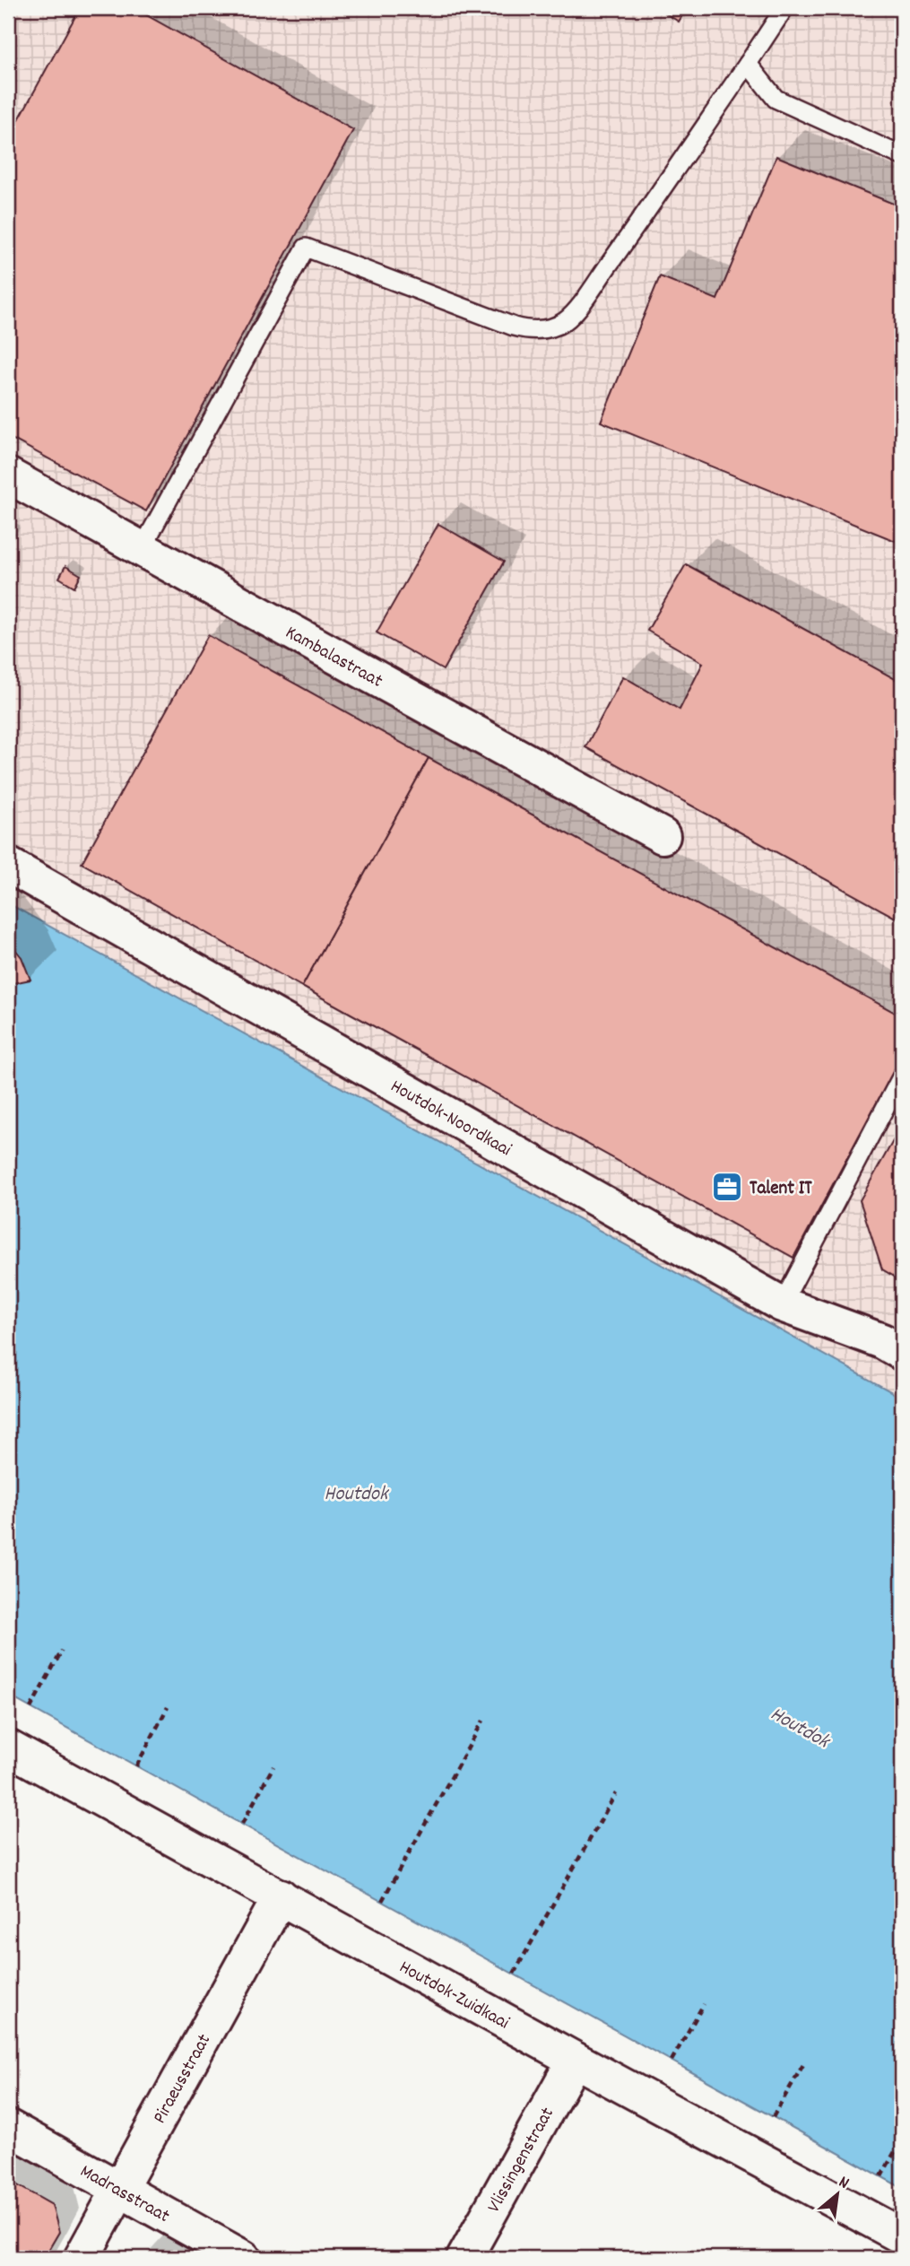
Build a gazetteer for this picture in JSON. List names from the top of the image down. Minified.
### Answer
{"streets":{"street":["Kambalastraat","Houtdok-Noordkaai","Houtdok-Zuidkaai","Piraeusstraat","Vlissingenstraat","Madrasstraat"]},"crossings":[["Houtdok-Zuidkaai","Piraeusstraat"],["Houtdok-Zuidkaai","Vlissingenstraat"],["Piraeusstraat","Madrasstraat"]],"water":["Houtdok"],"places":{"office":["Talent IT"]},"north":"top right"}
